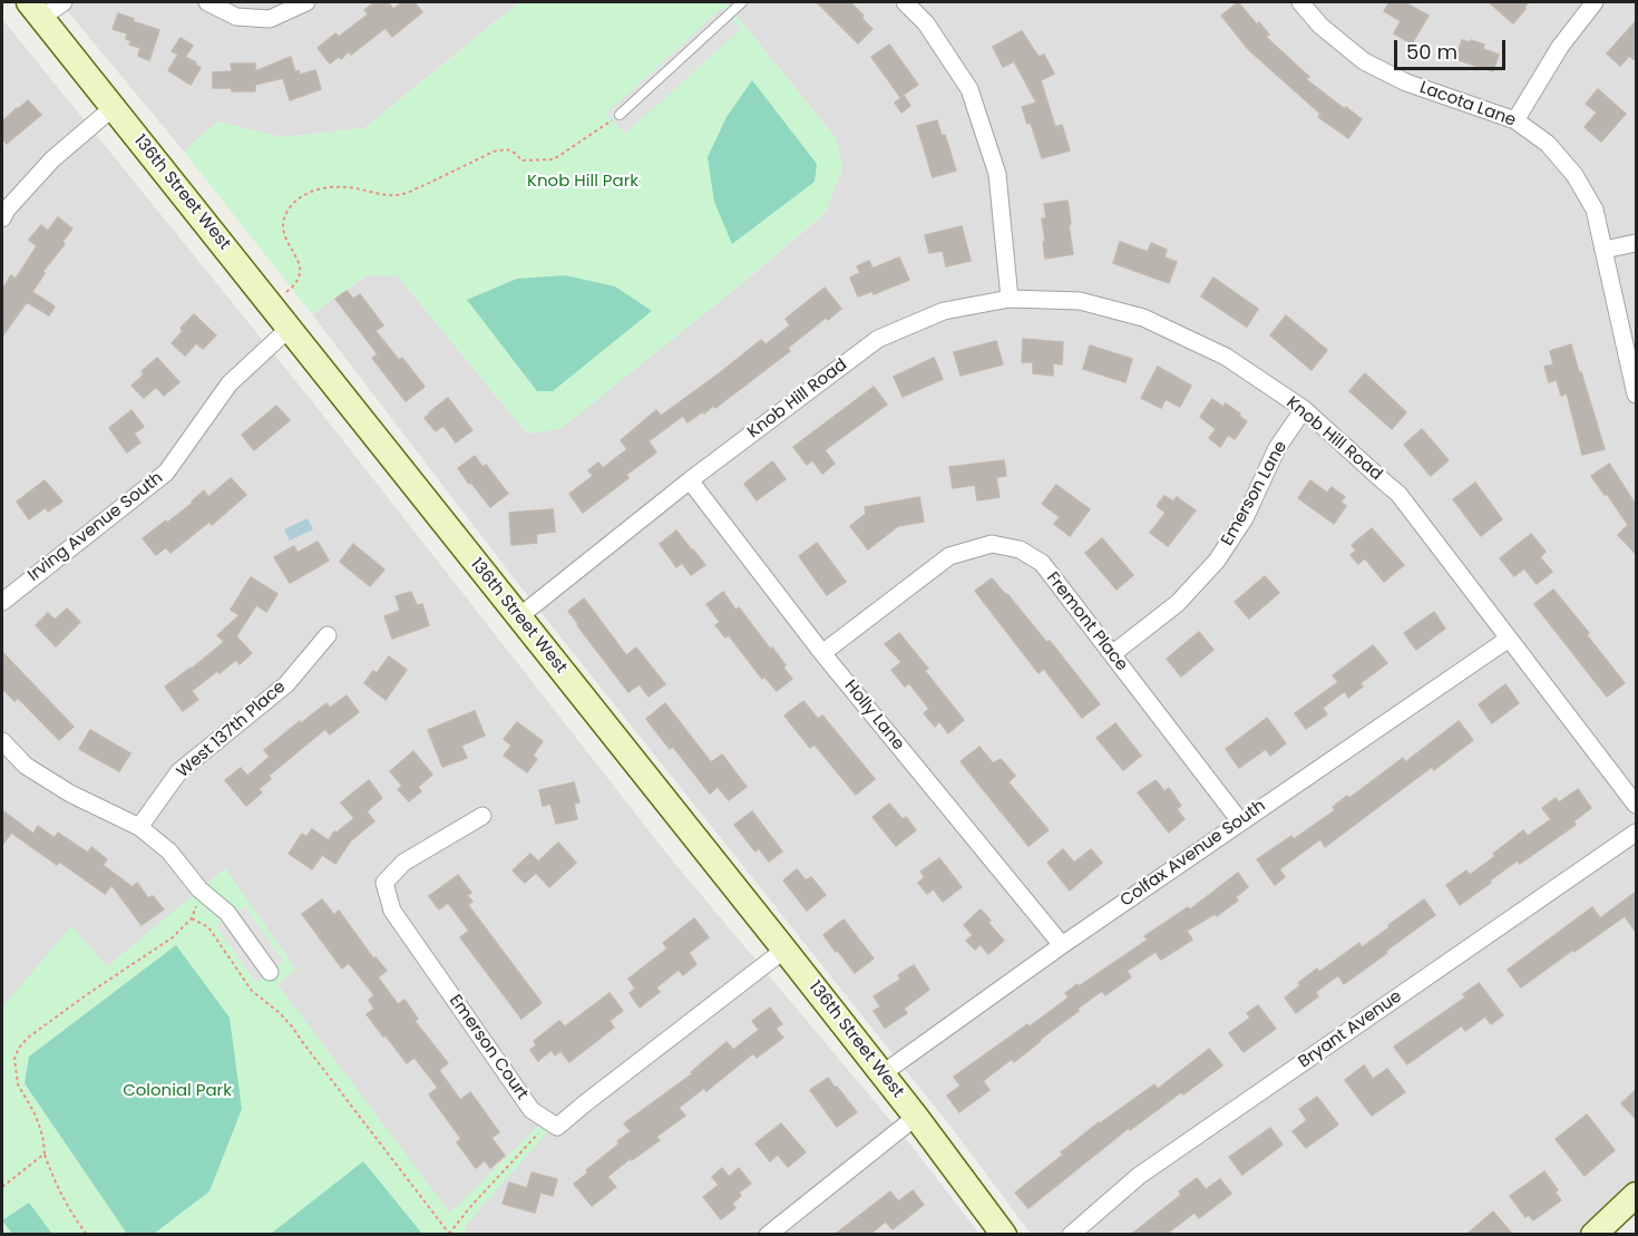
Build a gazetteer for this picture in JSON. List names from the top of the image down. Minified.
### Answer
{"streets":{"street":["Lacota Lane","136th Street West","Knob Hill Road","Emerson Lane","Irving Avenue South","Fremont Place","Holly Lane","West 137th Place","Colfax Avenue South","Bryant Avenue","Emerson Court"]},"crossings":[["136th Street West","Knob Hill Road"],["136th Street West","Irving Avenue South"],["136th Street West","Colfax Avenue South"],["Knob Hill Road","Emerson Lane"],["Knob Hill Road","Holly Lane"],["Knob Hill Road","Colfax Avenue South"],["Emerson Lane","Fremont Place"],["Fremont Place","Holly Lane"],["Fremont Place","Colfax Avenue South"],["Holly Lane","Colfax Avenue South"]],"parks":["Knob Hill Park","Colonial Park"],"scale_bar":"50 m"}
